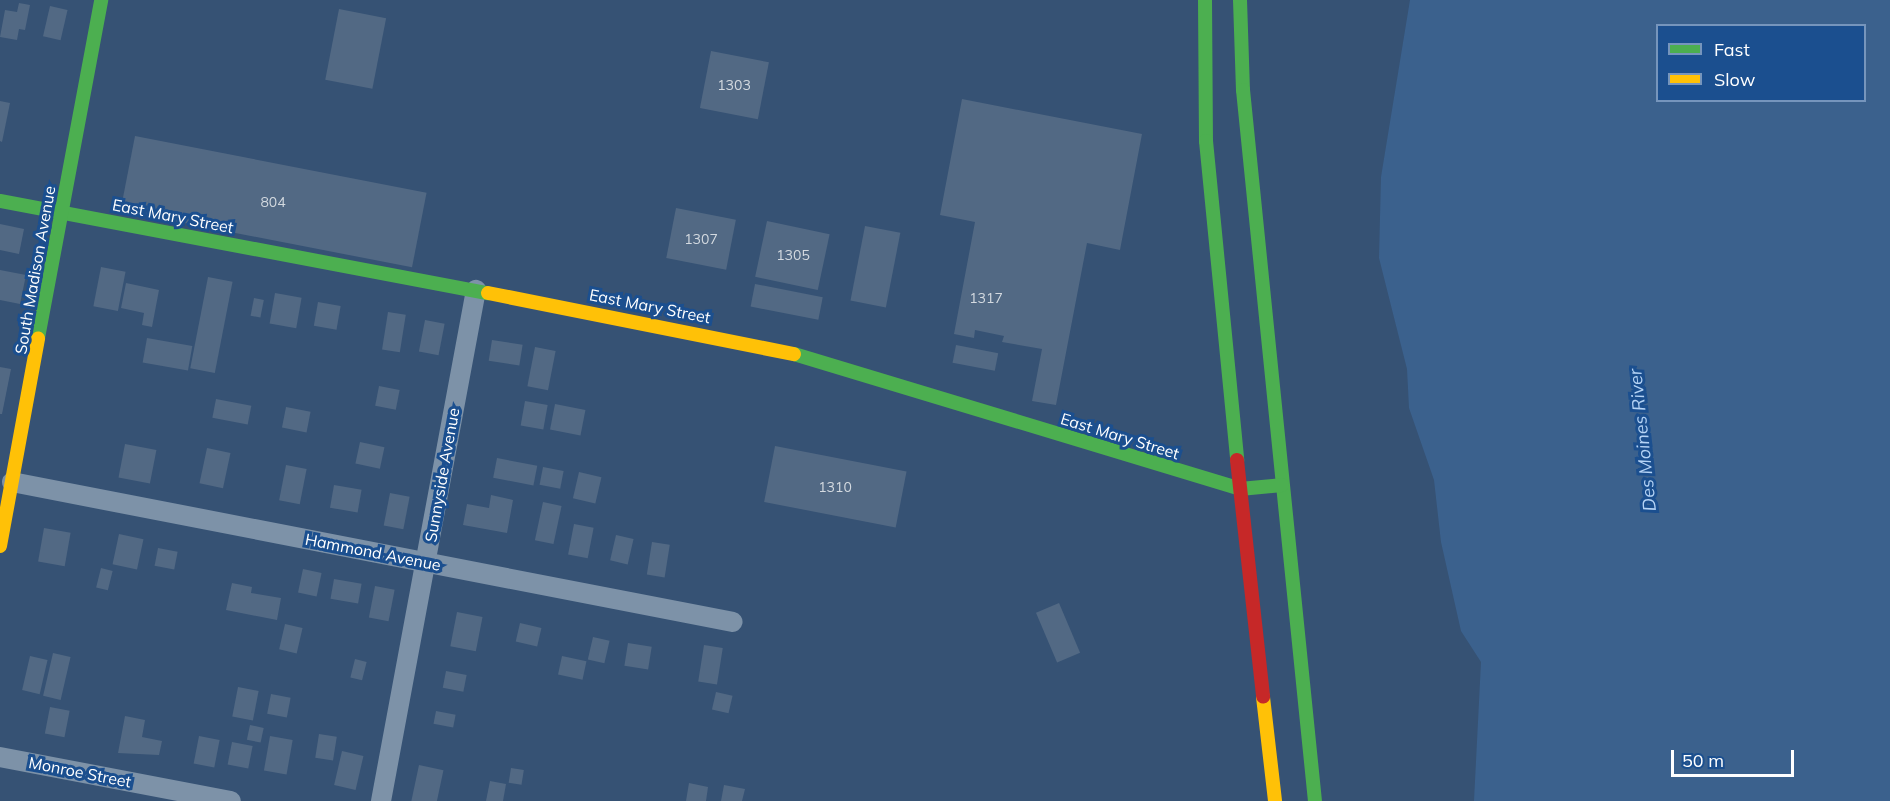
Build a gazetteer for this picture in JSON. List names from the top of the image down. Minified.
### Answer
{"streets":{"main road":["East Mary Street","South Madison Avenue"],"street":["Sunnyside Avenue","Hammond Avenue","Monroe Street"]},"crossings":[["East Mary Street","South Madison Avenue"],["East Mary Street","Sunnyside Avenue"],["South Madison Avenue","Hammond Avenue"],["Sunnyside Avenue","Hammond Avenue"]],"water":["Des Moines River"],"house_numbers":["1303","804","1307","1305","1317","1310"],"legend":["Fast","Slow"],"scale_bar":"50 m"}
